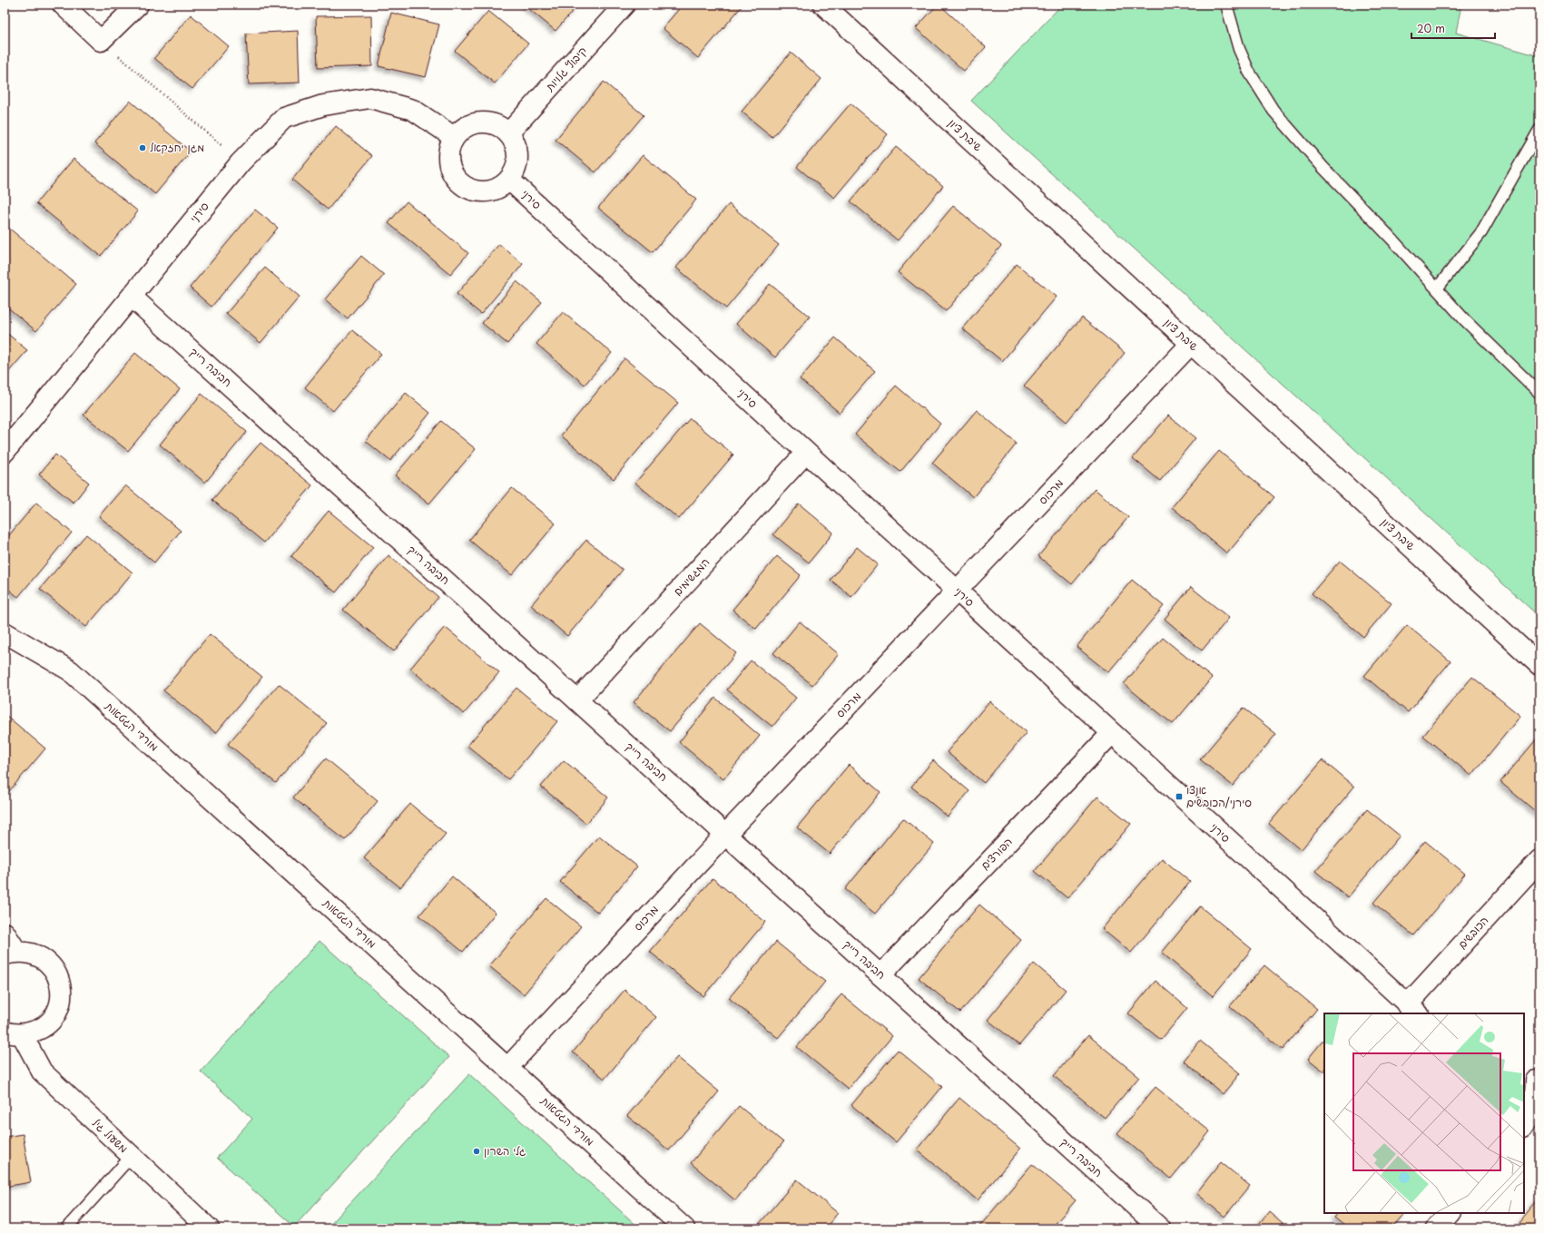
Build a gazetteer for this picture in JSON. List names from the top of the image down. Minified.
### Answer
{"streets":{"street":["קיבוץ גלויות","שיבת ציון","סירני","חביבה רייך","מרכוס","המגשימים","מורדי הגטאות","הפורצים","הכובשים","משעול גיל"]},"crossings":[["קיבוץ גלויות","סירני"],["שיבת ציון","מרכוס"],["סירני","חביבה רייך"],["סירני","מרכוס"],["סירני","המגשימים"],["סירני","הפורצים"],["סירני","הכובשים"],["חביבה רייך","מרכוס"],["חביבה רייך","המגשימים"],["חביבה רייך","הפורצים"],["מרכוס","מורדי הגטאות"]],"places":{"other":["מגן יחזקאל","גלי השרון"],"transit":["אנצו סירני/הכובשים"]},"scale_bar":"20 m"}
